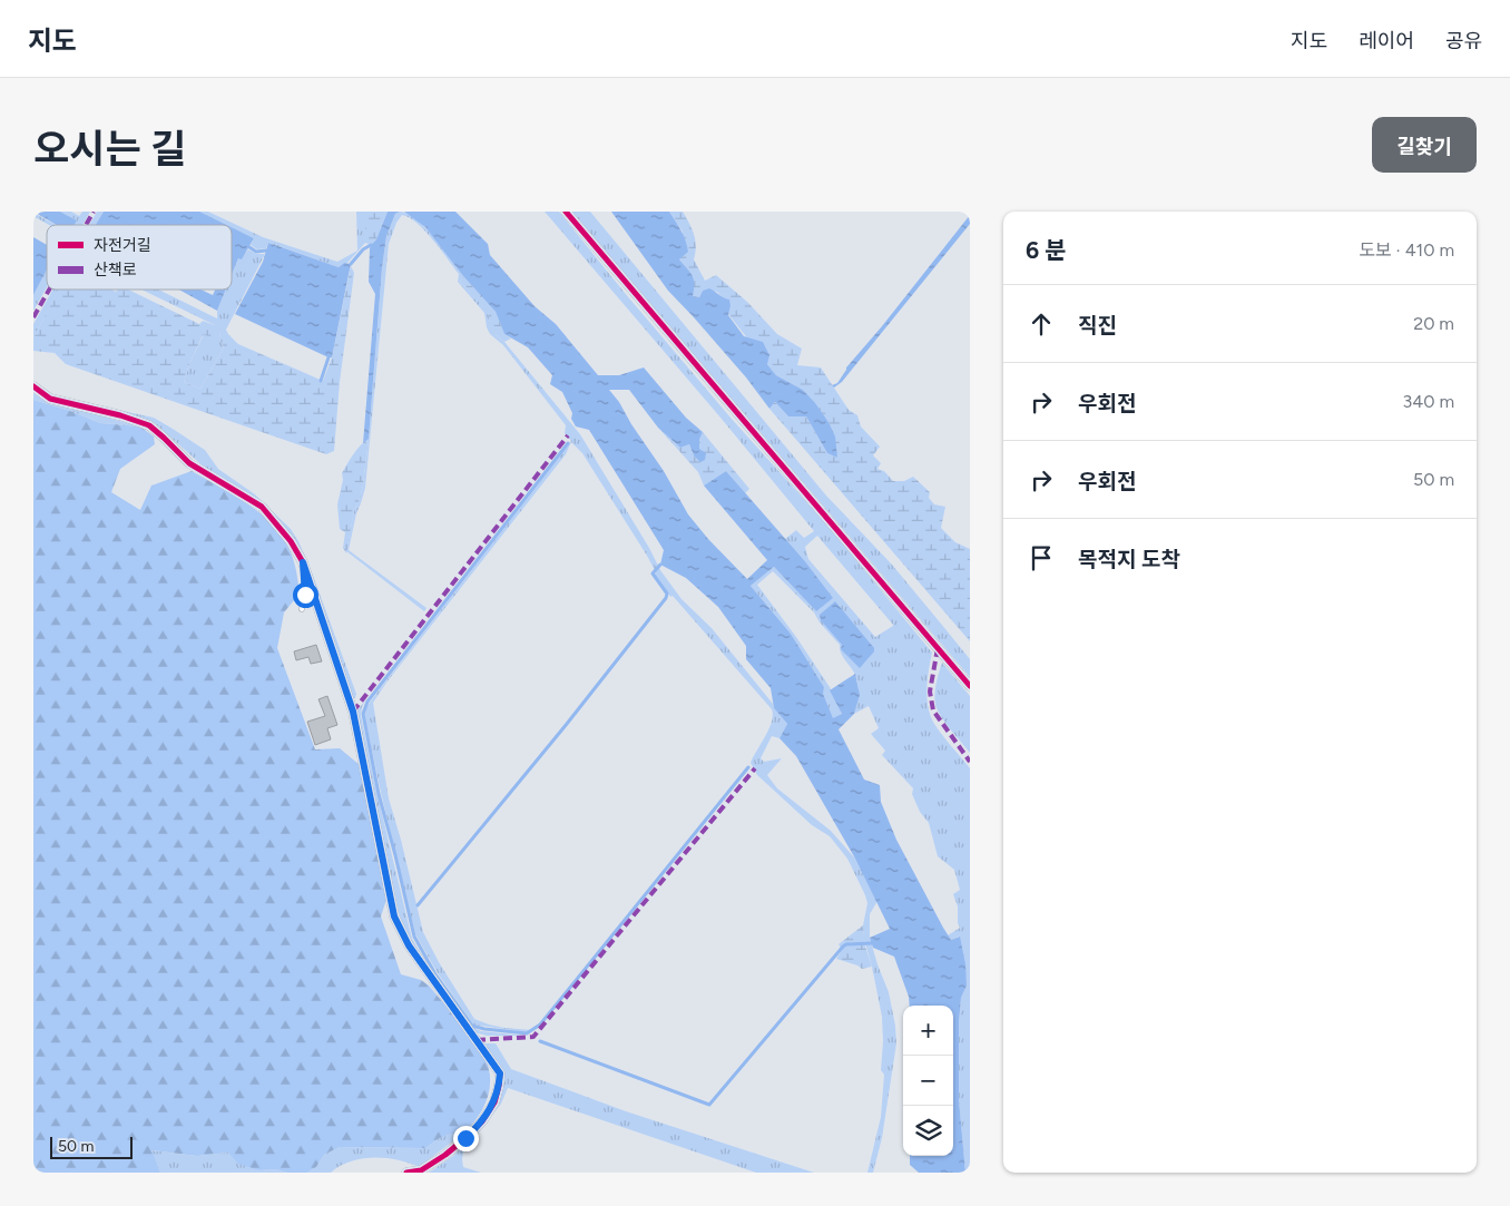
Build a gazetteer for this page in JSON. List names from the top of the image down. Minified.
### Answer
{"legend":["자전거길","산책로"],"scale_bar":"50 m","page":{"header":"지도","nav":["지도","레이어","공유"],"title":"오시는 길","buttons":"길찾기","heading":["6 분","도보 · 410 m"],"list":[["직진","20 m"],["우회전","340 m"],["우회전","50 m"],"목적지 도착"],"map_buttons":["+","−"],"scale":"50 m"}}
